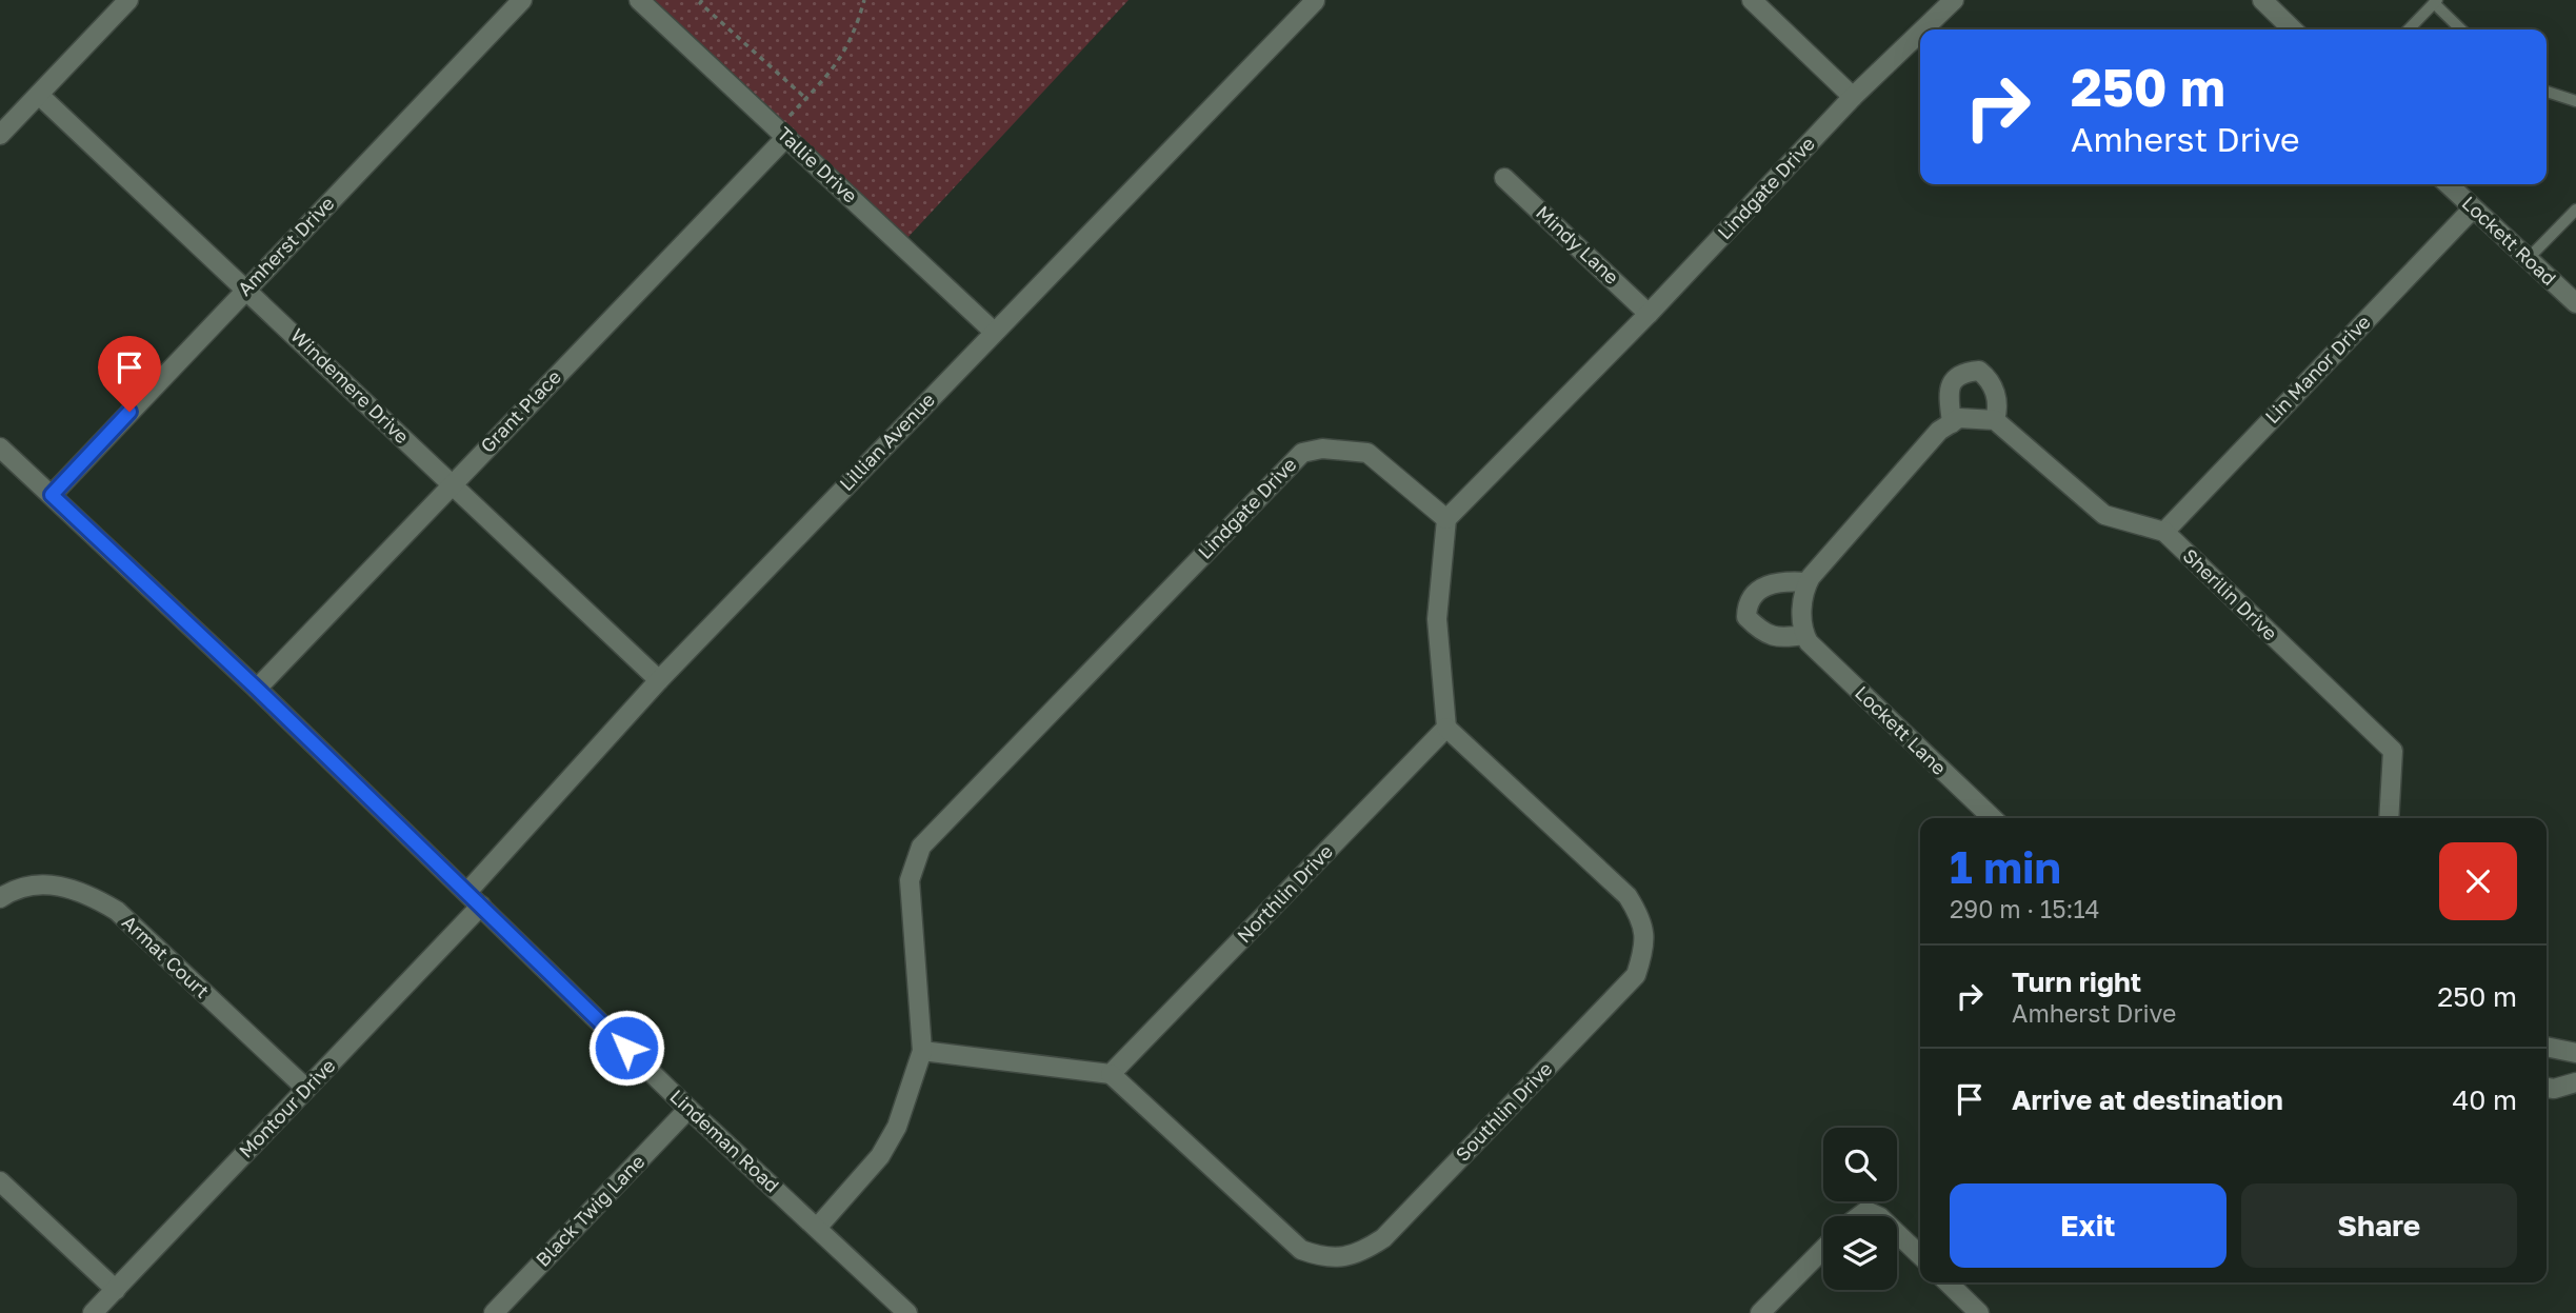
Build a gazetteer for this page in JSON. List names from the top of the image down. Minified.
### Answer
{"streets":{"street":["Tallie Drive","Lindgate Drive","Lockett Road","Mindy Lane","Amherst Drive","Lin Manor Drive","Windemere Drive","Grant Place","Lillian Avenue","Sherilin Drive","Lockett Lane","Northlin Drive","Armat Court","Montour Drive","Southlin Drive","Lindeman Road","Black Twig Lane"]},"crossings":[["Tallie Drive","Grant Place"],["Tallie Drive","Lillian Avenue"],["Lindgate Drive","Mindy Lane"],["Lindgate Drive","Lindeman Road"],["Lockett Road","Lin Manor Drive"],["Amherst Drive","Windemere Drive"],["Amherst Drive","Lindeman Road"],["Lin Manor Drive","Sherilin Drive"],["Windemere Drive","Grant Place"],["Windemere Drive","Lillian Avenue"],["Grant Place","Lindeman Road"],["Lillian Avenue","Lindeman Road"],["Northlin Drive","Southlin Drive"],["Armat Court","Montour Drive"],["Montour Drive","Lindeman Road"],["Lindeman Road","Black Twig Lane"]],"page":{"turn":["250 m","Amherst Drive"],"heading":["1 min","290 m · 15:14"],"list":[{"name":"Turn right","note":"Amherst Drive","value":"250 m"},{"name":"Arrive at destination","value":"40 m"}],"buttons":["Exit","Share"]}}
